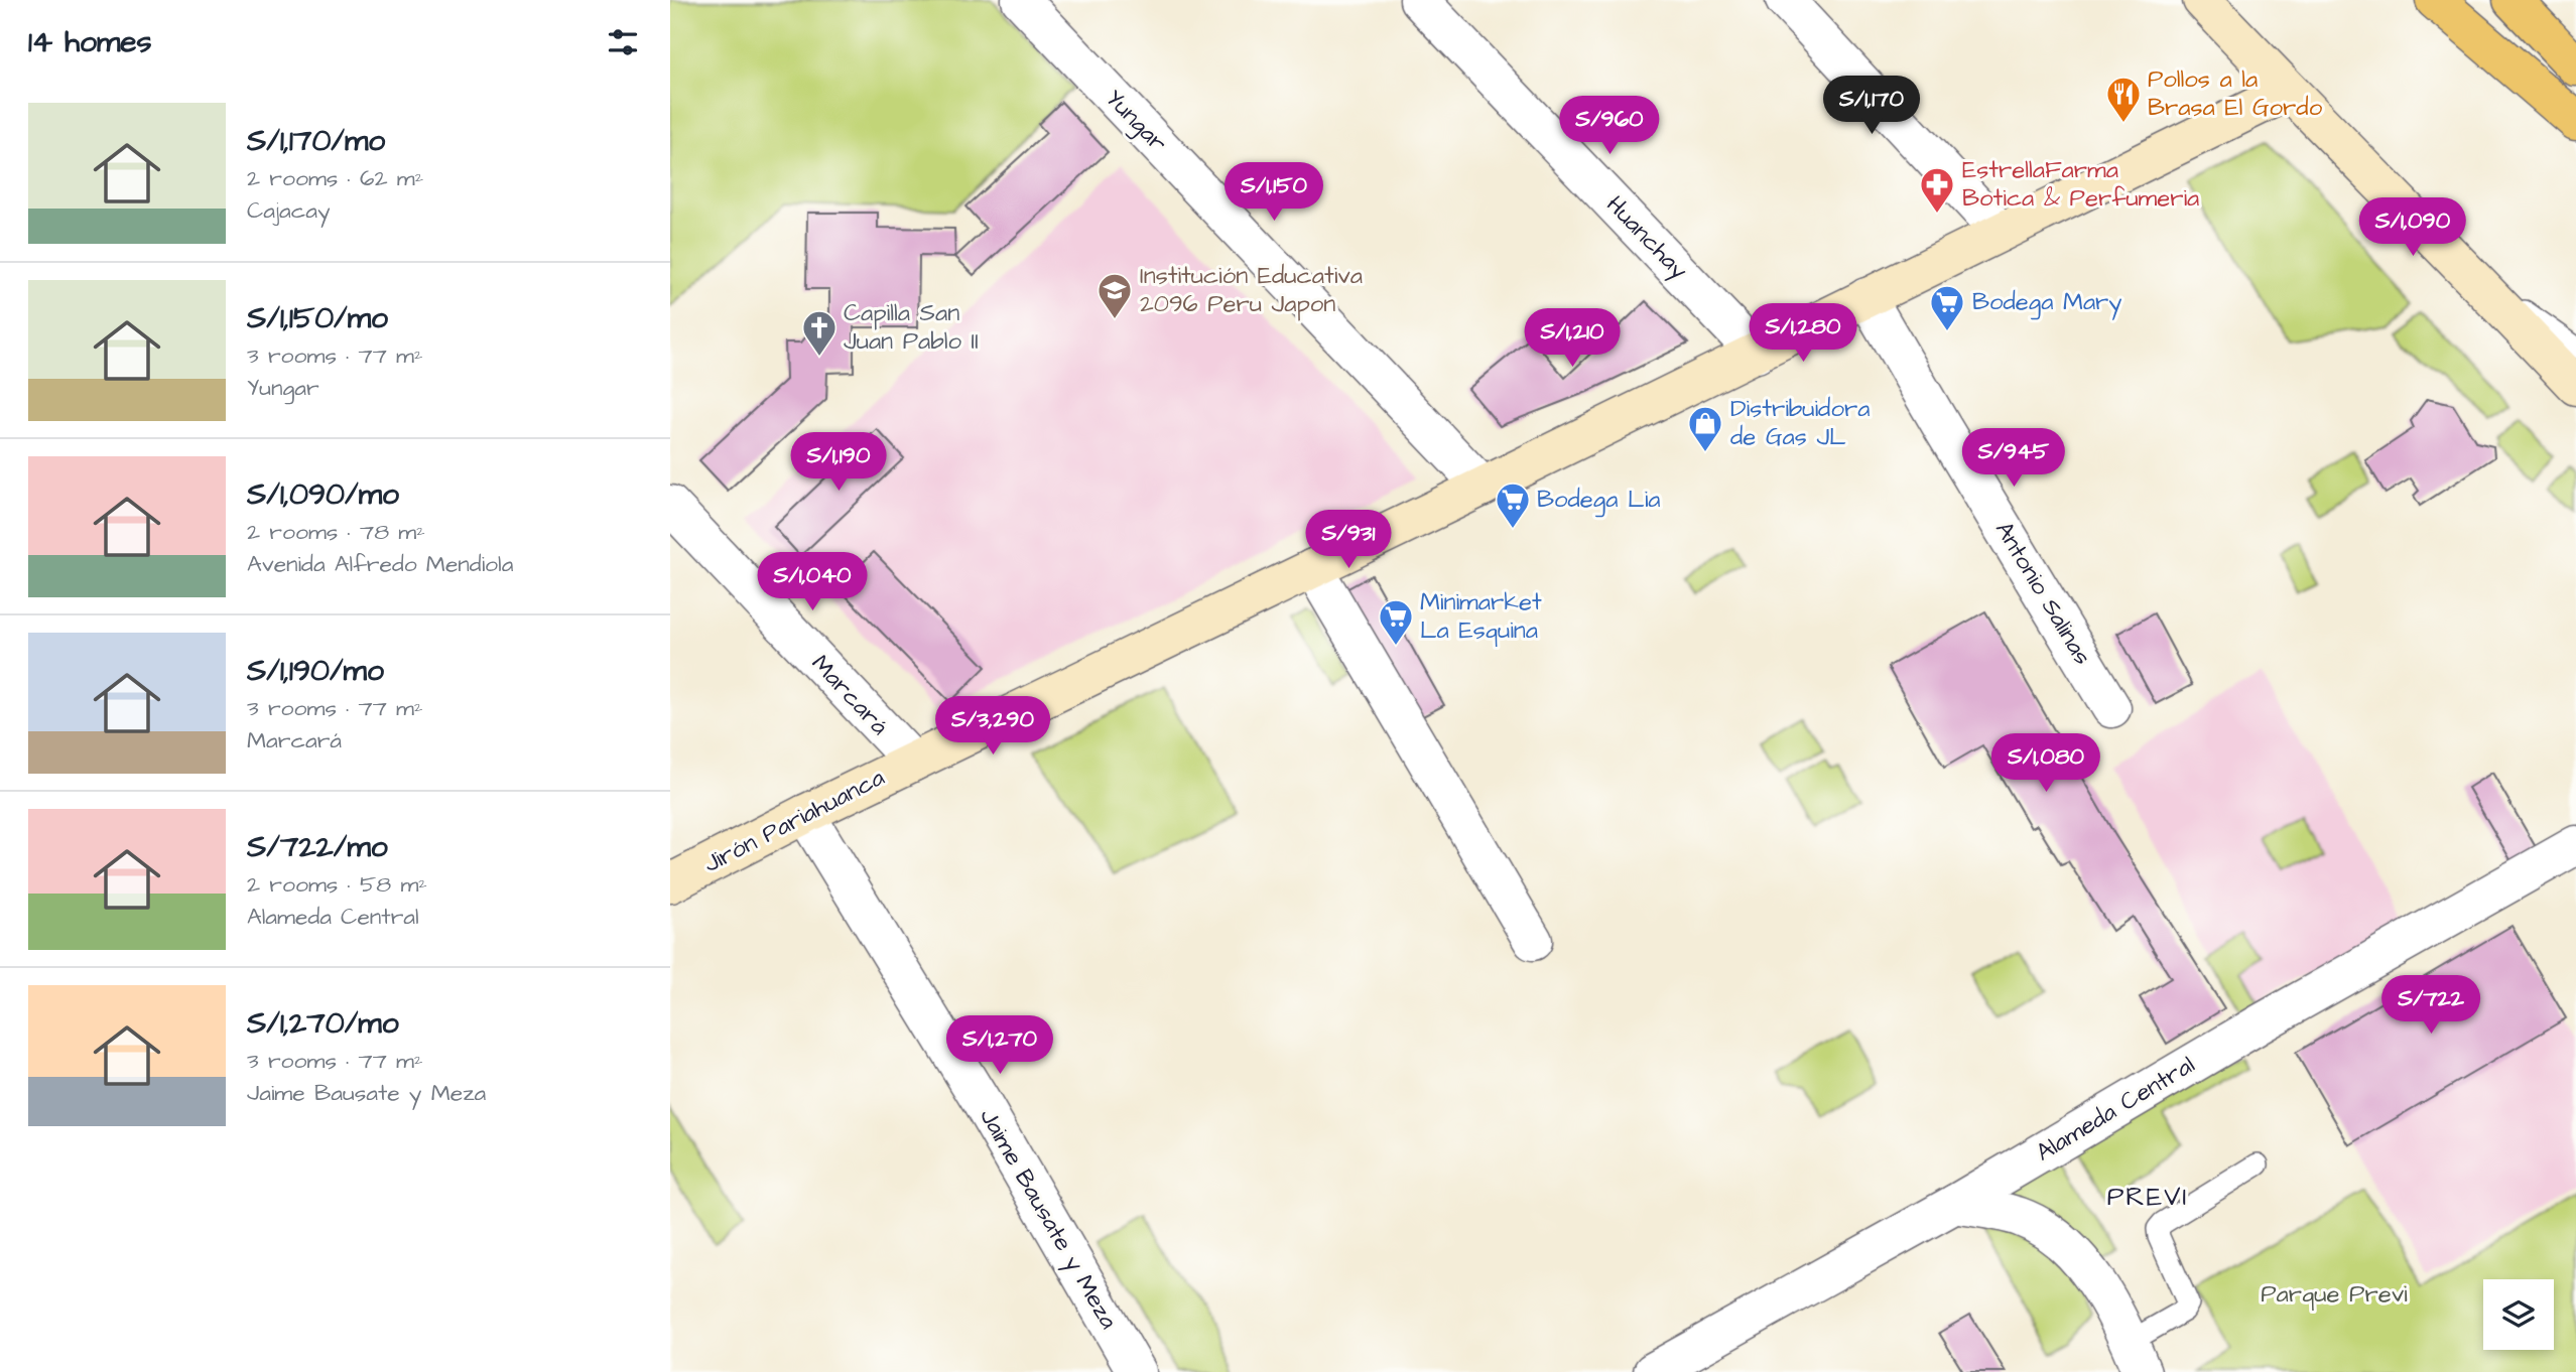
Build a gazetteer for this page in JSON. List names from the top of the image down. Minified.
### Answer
{"streets":{"street":["Yungar","Huanchay","Antonio Salinas","Marcará","Jirón Pariahuanca","Alameda Central","Jaime Bausate y Meza"]},"crossings":[["Yungar","Jirón Pariahuanca"],["Huanchay","Jirón Pariahuanca"],["Antonio Salinas","Jirón Pariahuanca"],["Marcará","Jirón Pariahuanca"],["Jirón Pariahuanca","Jaime Bausate y Meza"]],"districts":["PREVI"],"parks":["Parque Previ"],"places":{"restaurant":["Pollos a la Brasa El Gordo"],"pharmacy":["EstrellaFarma Botica & Perfumeria"],"school or university":["Institución Educativa 2096 Peru Japon"],"supermarket":["Bodega Mary","Bodega Lia","Minimarket La Esquina"],"church":["Capilla San Juan Pablo II"],"shop":["Distribuidora de Gas JL"]},"page":{"heading":"14 homes","price":["S/1,170","S/960","S/1,150","S/1,090","S/1,280","S/1,210","S/945","S/1,190","S/931","S/1,040","S/3,290","S/1,080","S/722","S/1,270"],"list":[{"name":"S/1,170/mo","note":"2 rooms · 62 m² · Cajacay"},{"name":"S/1,150/mo","note":"3 rooms · 77 m² · Yungar"},{"name":"S/1,090/mo","note":"2 rooms · 78 m² · Avenida Alfredo Mendiola"},{"name":"S/1,190/mo","note":"3 rooms · 77 m² · Marcará"},{"name":"S/722/mo","note":"2 rooms · 58 m² · Alameda Central"},{"name":"S/1,270/mo","note":"3 rooms · 77 m² · Jaime Bausate y Meza"}]}}
